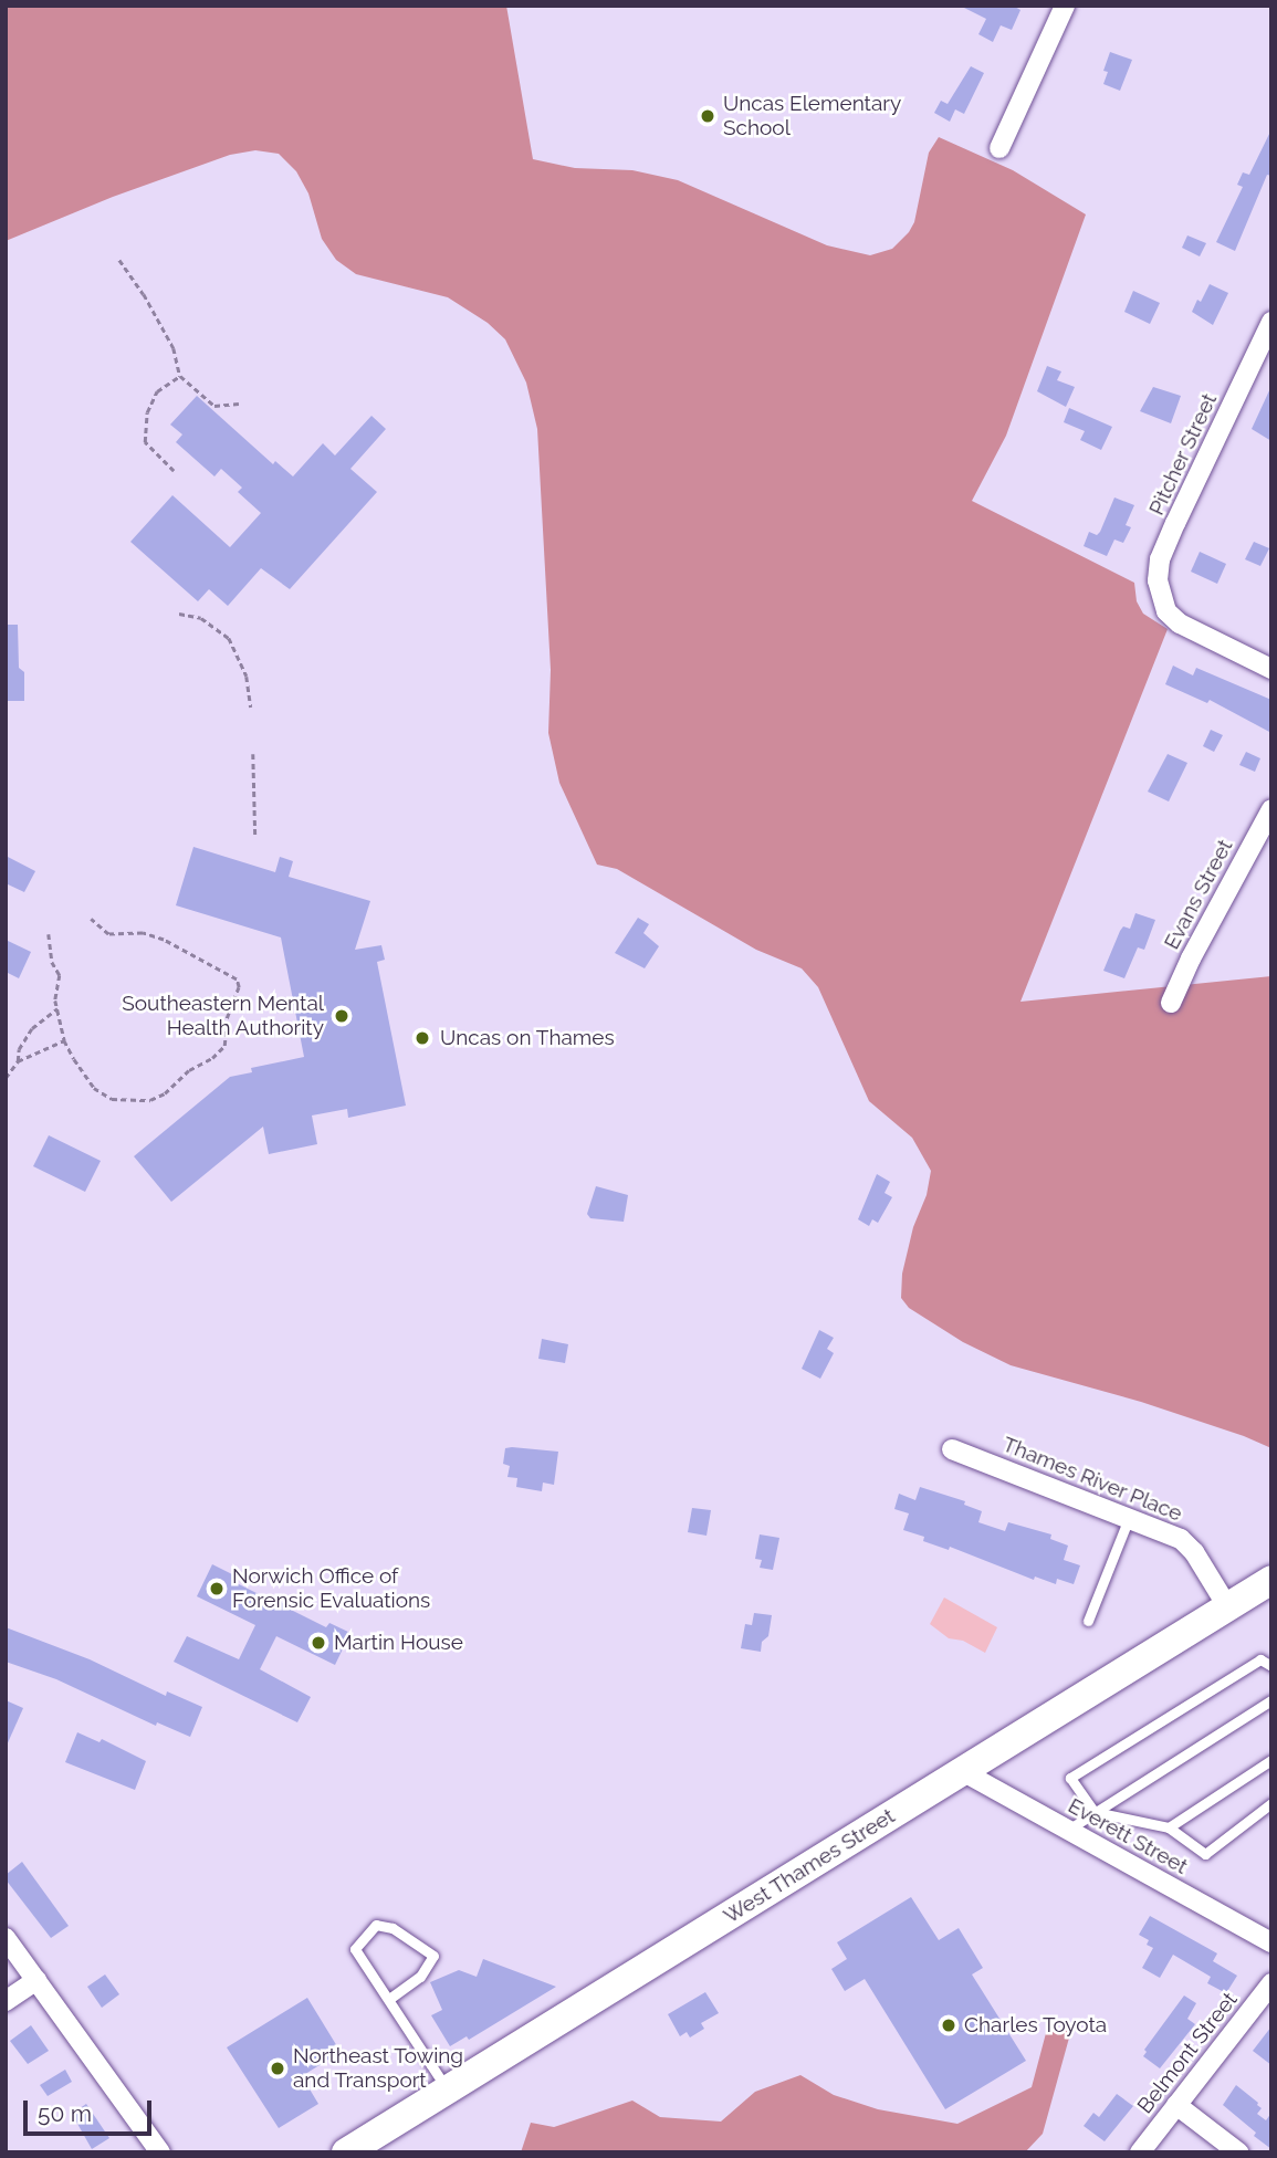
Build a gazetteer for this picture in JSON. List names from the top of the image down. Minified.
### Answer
{"streets":{"main road":["West Thames Street"],"street":["Pitcher Street","Evans Street","Thames River Place","Everett Street","Belmont Street"]},"crossings":[["Thames River Place","West Thames Street"],["Everett Street","West Thames Street"]],"places":["Uncas Elementary School","Southeastern Mental Health Authority","Uncas on Thames","Norwich Office of Forensic Evaluations","Martin House","Charles Toyota","Northeast Towing and Transport"],"scale_bar":"50 m"}
